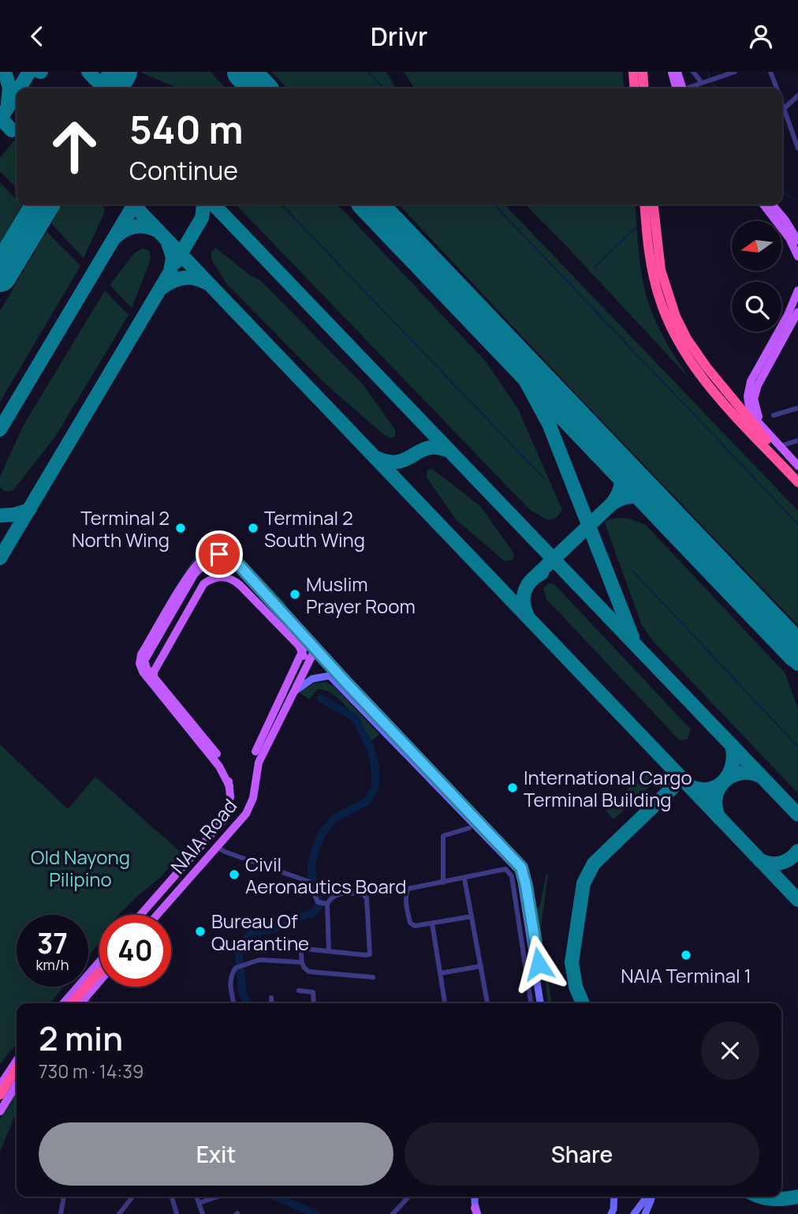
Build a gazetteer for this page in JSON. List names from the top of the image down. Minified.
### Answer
{"streets":{"main road":["NAIA Road"]},"parks":["Old Nayong Pilipino"],"places":["Terminal 2 North Wing","Terminal 2 South Wing","Muslim Prayer Room","International Cargo Terminal Building","Civil Aeronautics Board","Bureau Of Quarantine","NAIA Terminal 1"],"north":"left","page":{"header":"Drivr","turn":["540 m","Continue"],"speed":"37 km/h","limit":"40","heading":["2 min","730 m · 14:39"],"buttons":["Exit","Share"]}}
